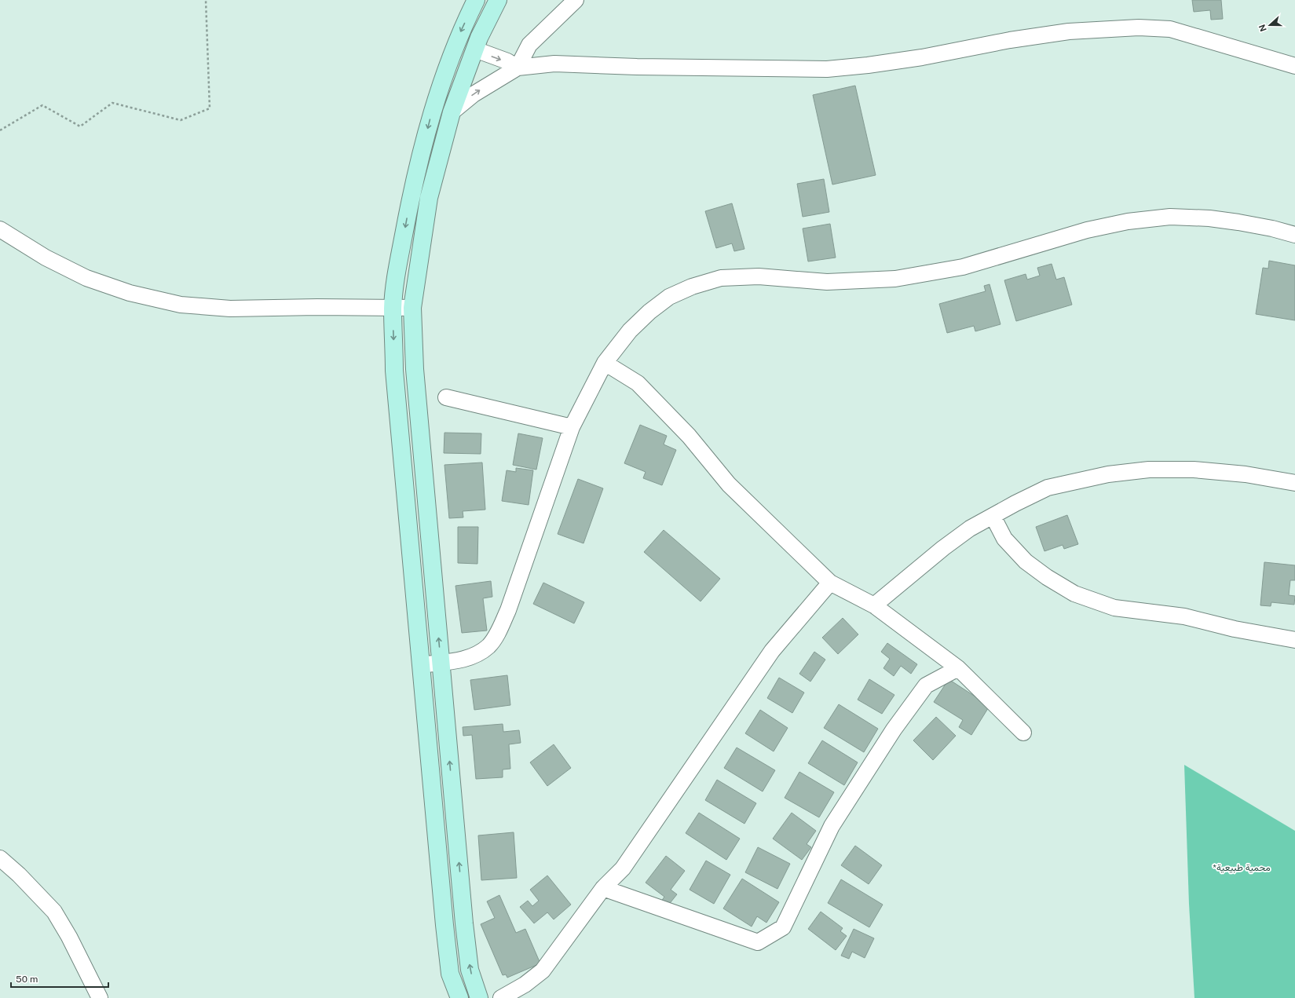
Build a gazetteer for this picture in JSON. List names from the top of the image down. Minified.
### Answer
{"parks":["*محمية طبيعية"],"scale_bar":"50 m","north":"left"}
